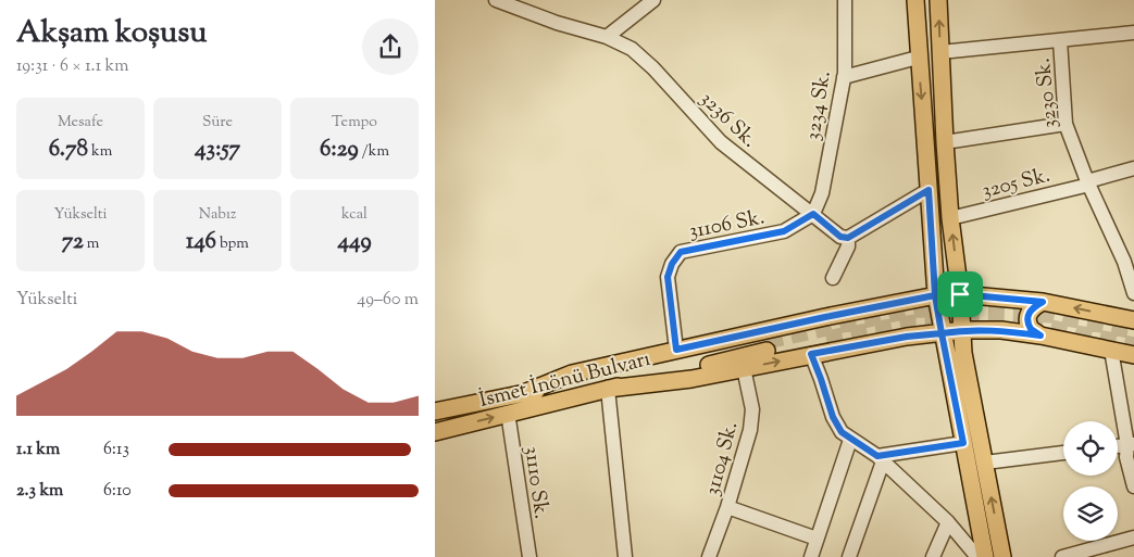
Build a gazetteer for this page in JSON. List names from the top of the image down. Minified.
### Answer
{"streets":{"main road":["İsmet İnönü Bulvarı"],"street":["3230 Sk.","3234 Sk.","3236 Sk.","3205 Sk.","31106 Sk.","31104 Sk.","31110 Sk."]},"crossings":[["3230 Sk.","3205 Sk."],["3234 Sk.","3236 Sk."],["3234 Sk.","31106 Sk."],["3236 Sk.","31106 Sk."],["İsmet İnönü Bulvarı","31110 Sk."]],"page":{"heading":["Akşam koşusu","19:31 · 6 × 1.1 km"],"stats":[["Mesafe","6.78 km"],["Süre","43:57"],["Tempo","6:29 /km"],["Yükselti","72 m"],["Nabız","146 bpm"],["kcal","449"]],"chart":["Yükselti","49–60 m"],"list":[{"name":"1.1 km","note":"6:13"},{"name":"2.3 km","note":"6:10"}]}}
